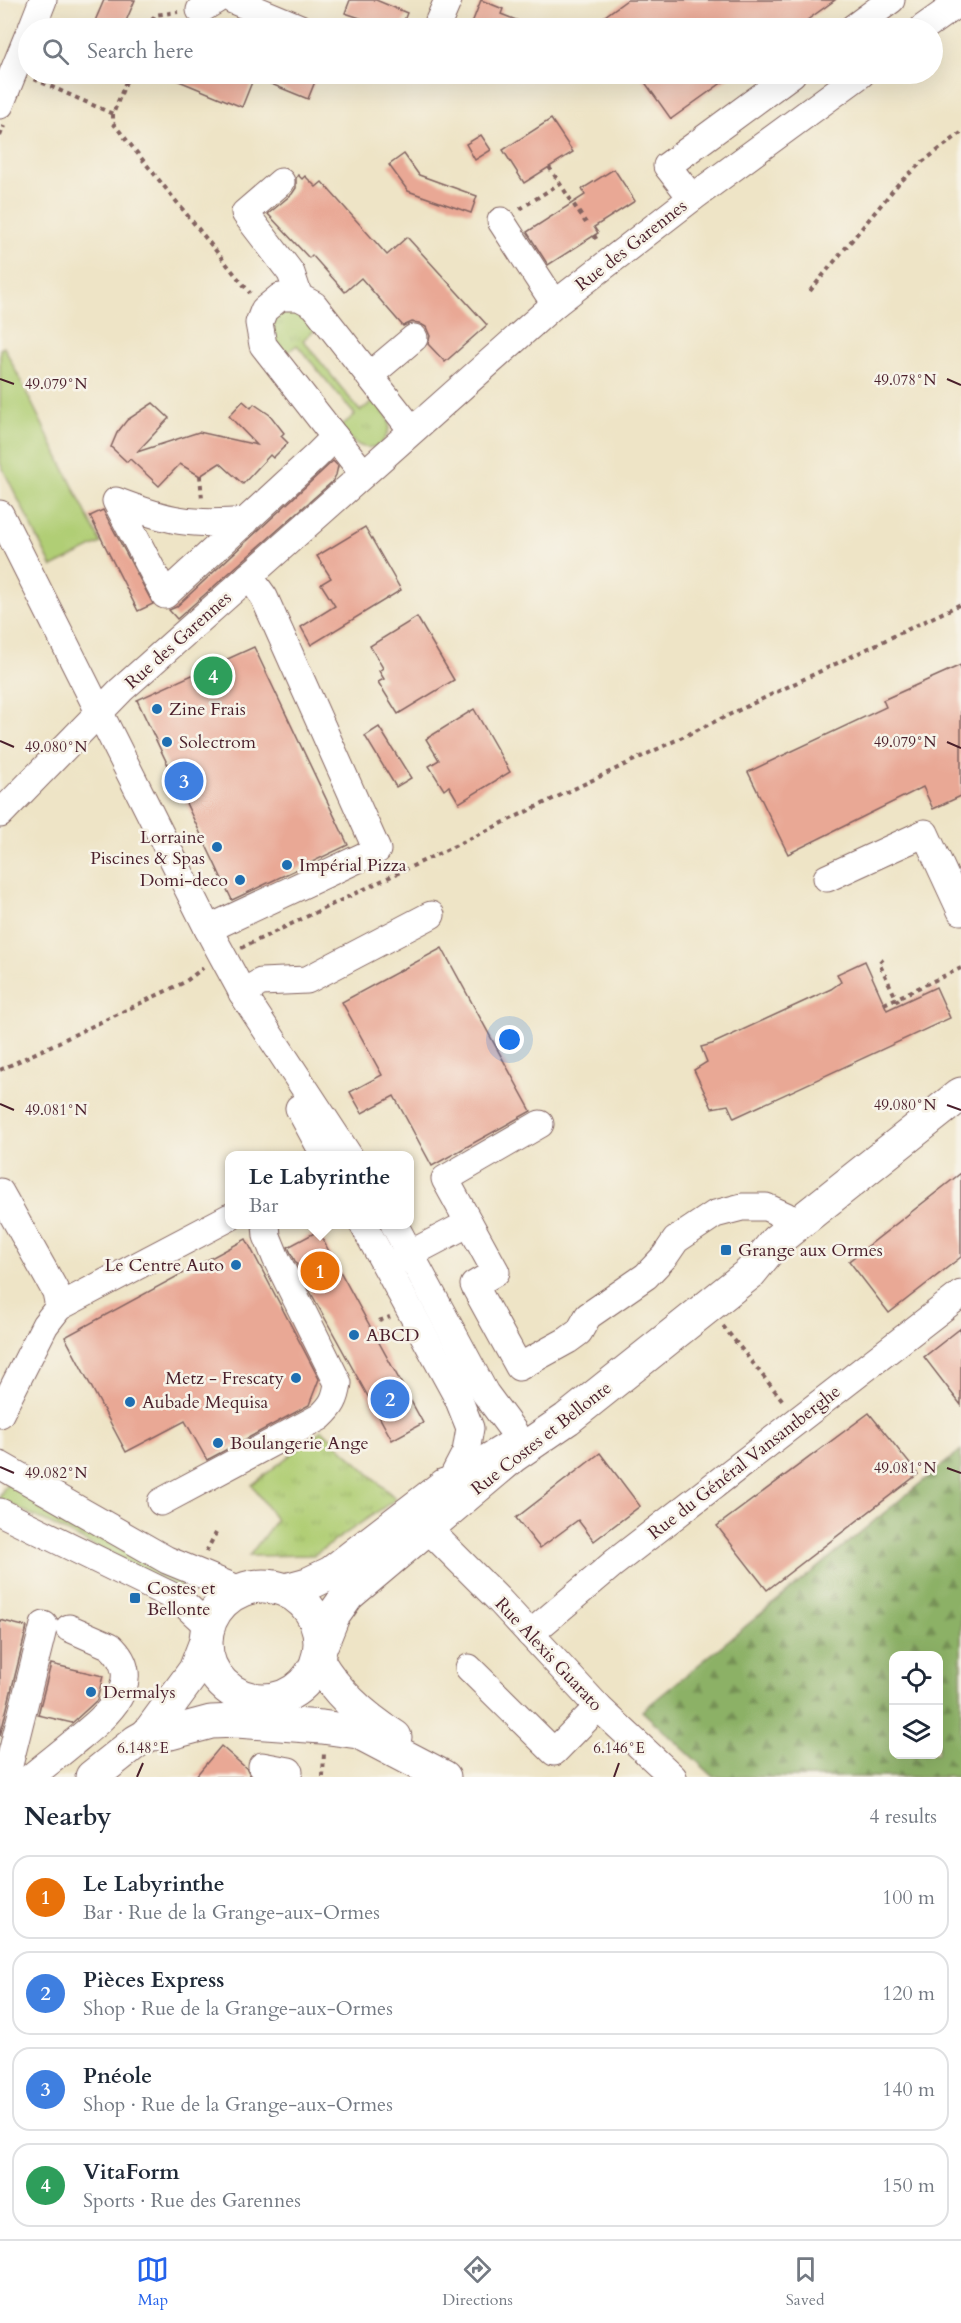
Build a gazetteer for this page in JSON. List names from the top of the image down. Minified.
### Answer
{"streets":{"main road":["Rue Costes et Bellonte"],"street":["Rue des Garennes","Rue du Général Vansantberghe","Rue Alexis Guarato"]},"crossings":[["Rue Costes et Bellonte","Rue Alexis Guarato"],["Rue du Général Vansantberghe","Rue Alexis Guarato"]],"places":{"other":["Zine Frais","Solectrom","Lorraine Piscines & Spas","Impérial Pizza","Domi-deco","Le Centre Auto","ABCD","Metz - Frescaty","Aubade Mequisa","Boulangerie Ange","Dermalys"],"transit":["Grange aux Ormes","Costes et Bellonte"]},"page":{"search":"Search here","pins":["4","3","1","2"],"popup":["Le Labyrinthe","Bar"],"heading":["Nearby","4 results"],"list":[{"mark":"1","name":"Le Labyrinthe","note":"Bar · Rue de la Grange-aux-Ormes","value":"100 m"},{"mark":"2","name":"Pièces Express","note":"Shop · Rue de la Grange-aux-Ormes","value":"120 m"},{"mark":"3","name":"Pnéole","note":"Shop · Rue de la Grange-aux-Ormes","value":"140 m"},{"mark":"4","name":"VitaForm","note":"Sports · Rue des Garennes","value":"150 m"}],"nav":["Map","Directions","Saved"]},"coordinates":["49.078°N","49.079°N","49.080°N","49.081°N","49.082°N","6.148°E","6.146°E"]}
